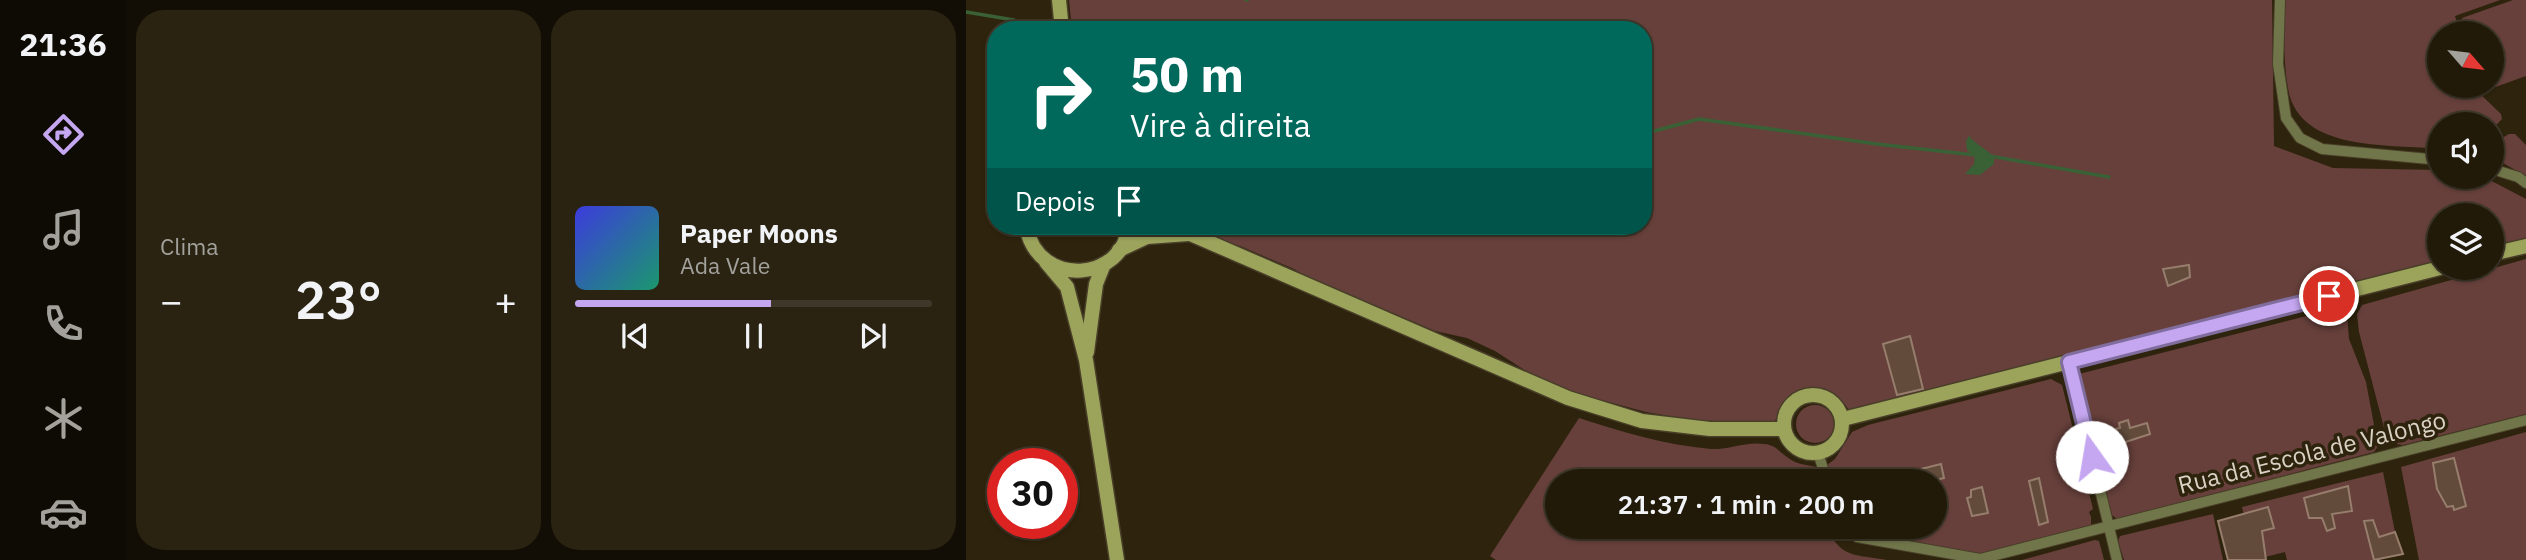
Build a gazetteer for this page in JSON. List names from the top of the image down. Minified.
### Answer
{"streets":{"street":["Rua da Escola de Valongo"]},"north":"bottom right","page":{"tabs":"21:36","tile":"Clima","turn":["50 m","Vire à direita"],"then":"Depois","song":["Paper Moons","Ada Vale"],"heat":["−","23°","+"],"limit":"30","trip":"21:37 · 1 min · 200 m"}}
